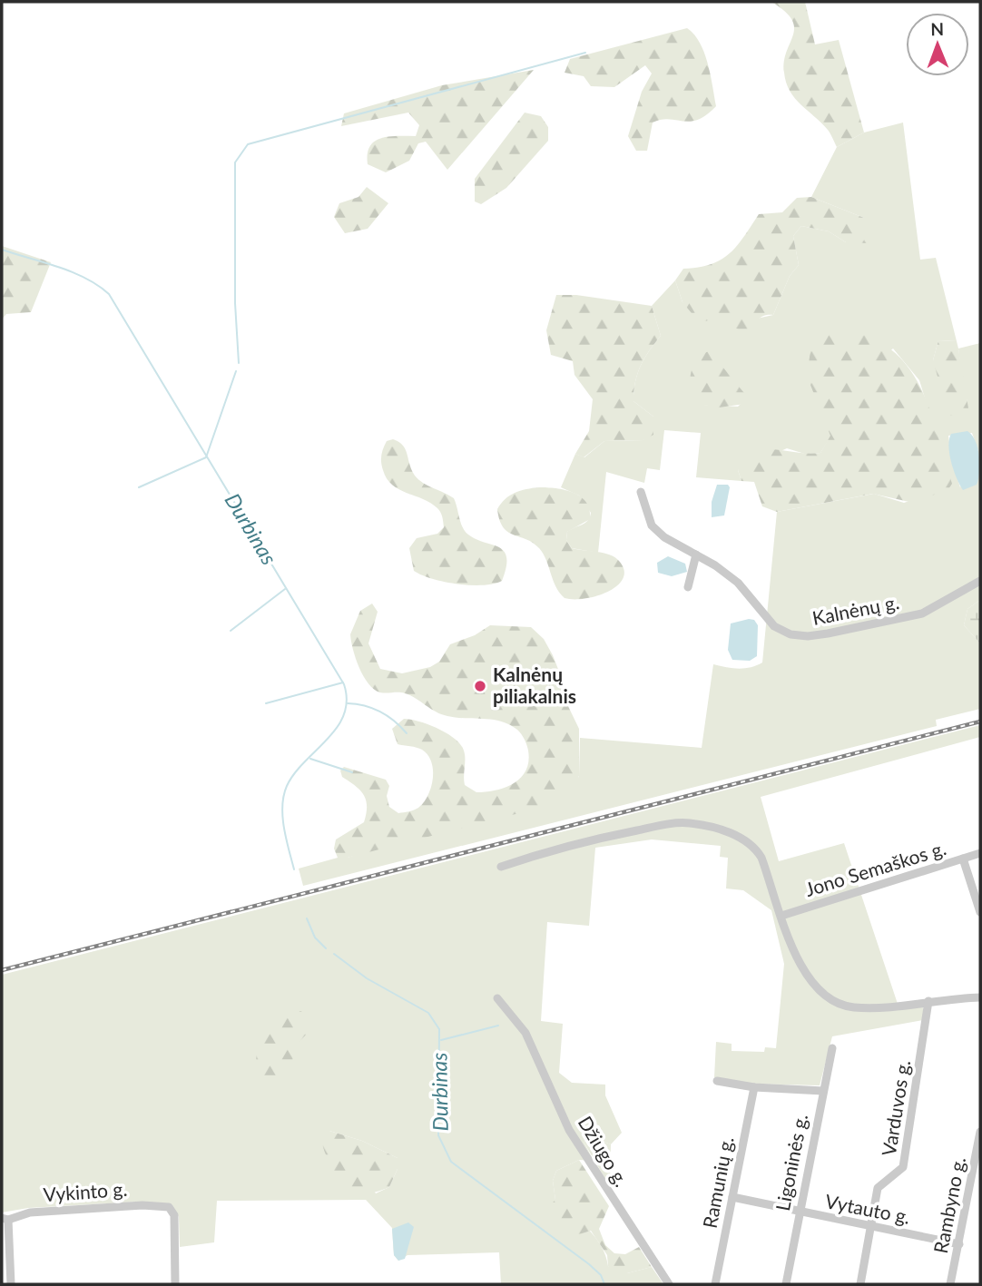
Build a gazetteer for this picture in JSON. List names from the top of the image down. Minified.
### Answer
{"streets":{"street":["Kalnėnų g.","Jono Semaškos g.","Varduvos g.","Džiugo g.","Ligoninės g.","Ramunių g.","Vykinto g.","Rambyno g.","Vytauto g."]},"crossings":[["Varduvos g.","Vytauto g."],["Ligoninės g.","Vytauto g."],["Ramunių g.","Vytauto g."],["Rambyno g.","Vytauto g."]],"water":["Durbinas"],"places":["Kalnėnų piliakalnis"],"north":"top"}
